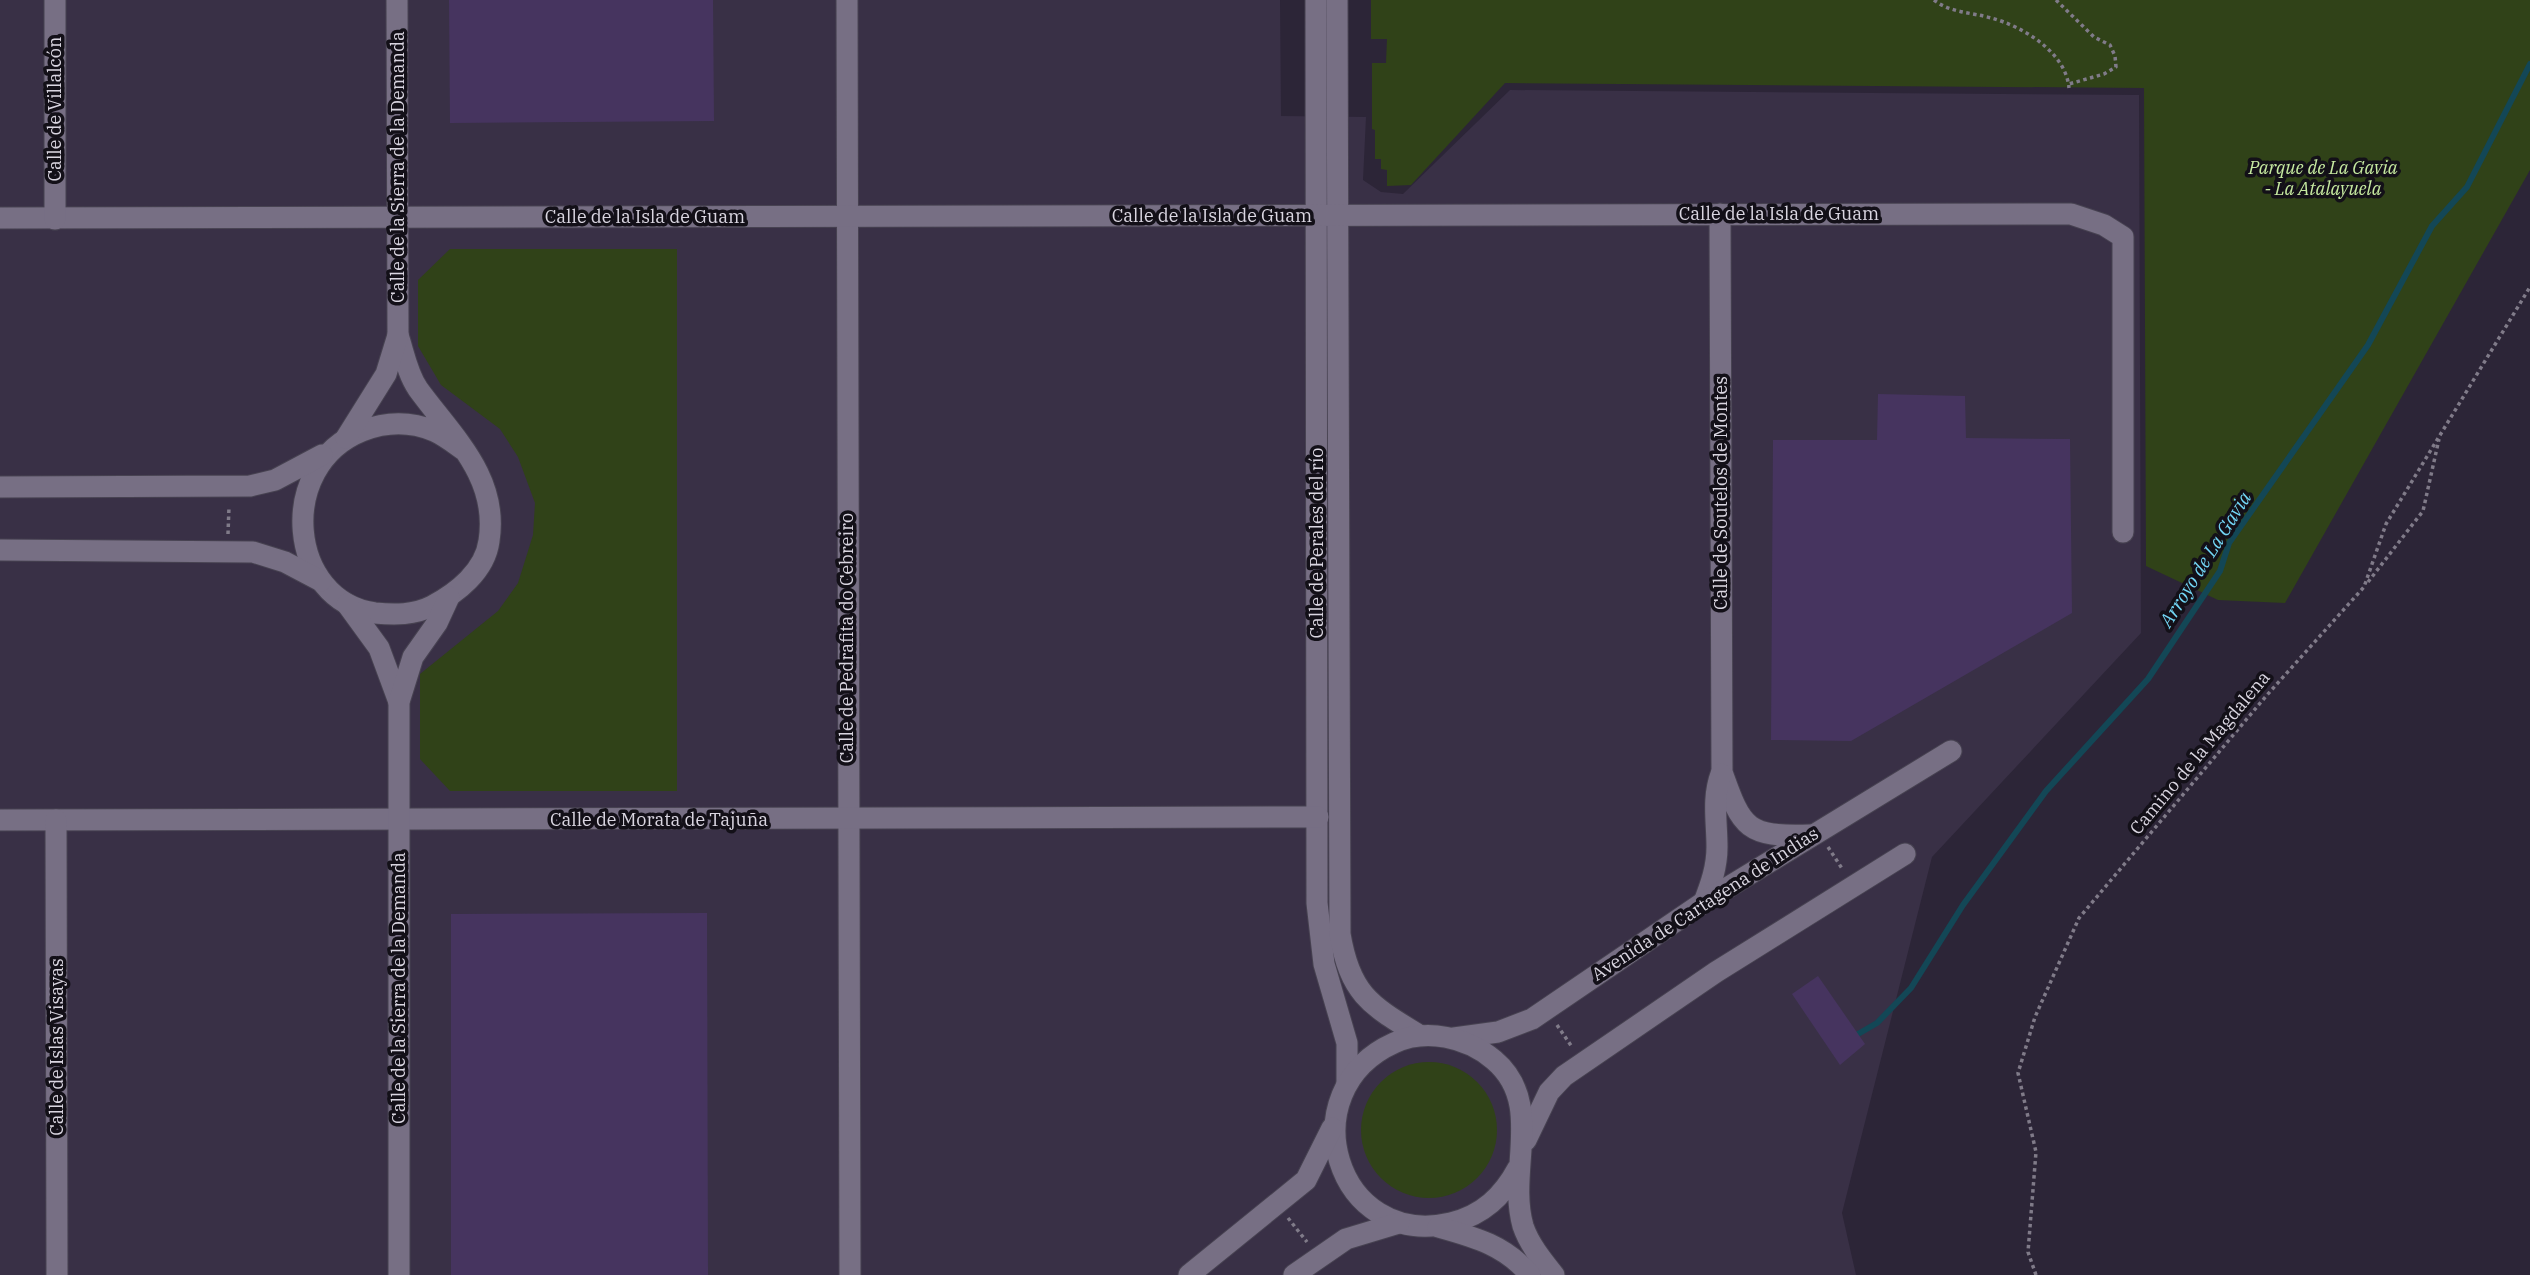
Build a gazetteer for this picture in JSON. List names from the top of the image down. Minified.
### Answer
{"streets":{"street":["Calle de Villalcón","Calle de la Sierra de la Demanda","Calle de la Isla de Guam","Calle de Soutelos de Montes","Calle de Perales del río","Calle de Pedrafita do Cebreiro","Calle de Morata de Tajuña","Avenida de Cartagena de Indias","Calle de Islas Visayas"],"path":["Camino de la Magdalena"]},"crossings":[["Calle de Villalcón","Calle de la Isla de Guam"],["Calle de la Sierra de la Demanda","Calle de la Isla de Guam"],["Calle de la Sierra de la Demanda","Calle de Morata de Tajuña"],["Calle de la Isla de Guam","Calle de Soutelos de Montes"],["Calle de la Isla de Guam","Calle de Perales del río"],["Calle de la Isla de Guam","Calle de Pedrafita do Cebreiro"],["Calle de Soutelos de Montes","Avenida de Cartagena de Indias"],["Calle de Perales del río","Calle de Morata de Tajuña"],["Calle de Perales del río","Avenida de Cartagena de Indias"],["Calle de Pedrafita do Cebreiro","Calle de Morata de Tajuña"],["Calle de Morata de Tajuña","Calle de Islas Visayas"]],"water":["Arroyo de La Gavia"],"parks":["Parque de La Gavia - La Atalayuela"]}
